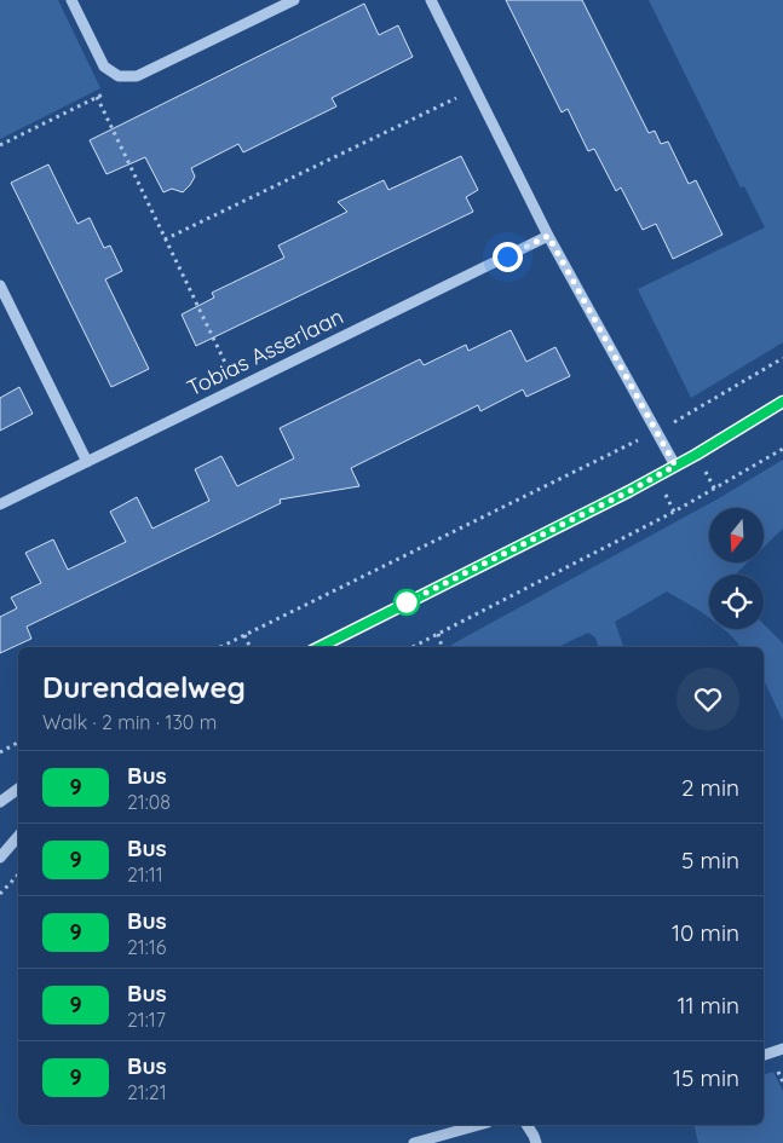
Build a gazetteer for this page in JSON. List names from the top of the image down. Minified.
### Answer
{"streets":{"street":["Tobias Asserlaan"]},"lines":["bus line 9"],"north":"bottom","page":{"heading":["Durendaelweg","Walk · 2 min · 130 m"],"list":[{"mark":"9","name":"Bus","note":"21:08","value":"2 min"},{"mark":"9","name":"Bus","note":"21:11","value":"5 min"},{"mark":"9","name":"Bus","note":"21:16","value":"10 min"},{"mark":"9","name":"Bus","note":"21:17","value":"11 min"},{"mark":"9","name":"Bus","note":"21:21","value":"15 min"}]}}
